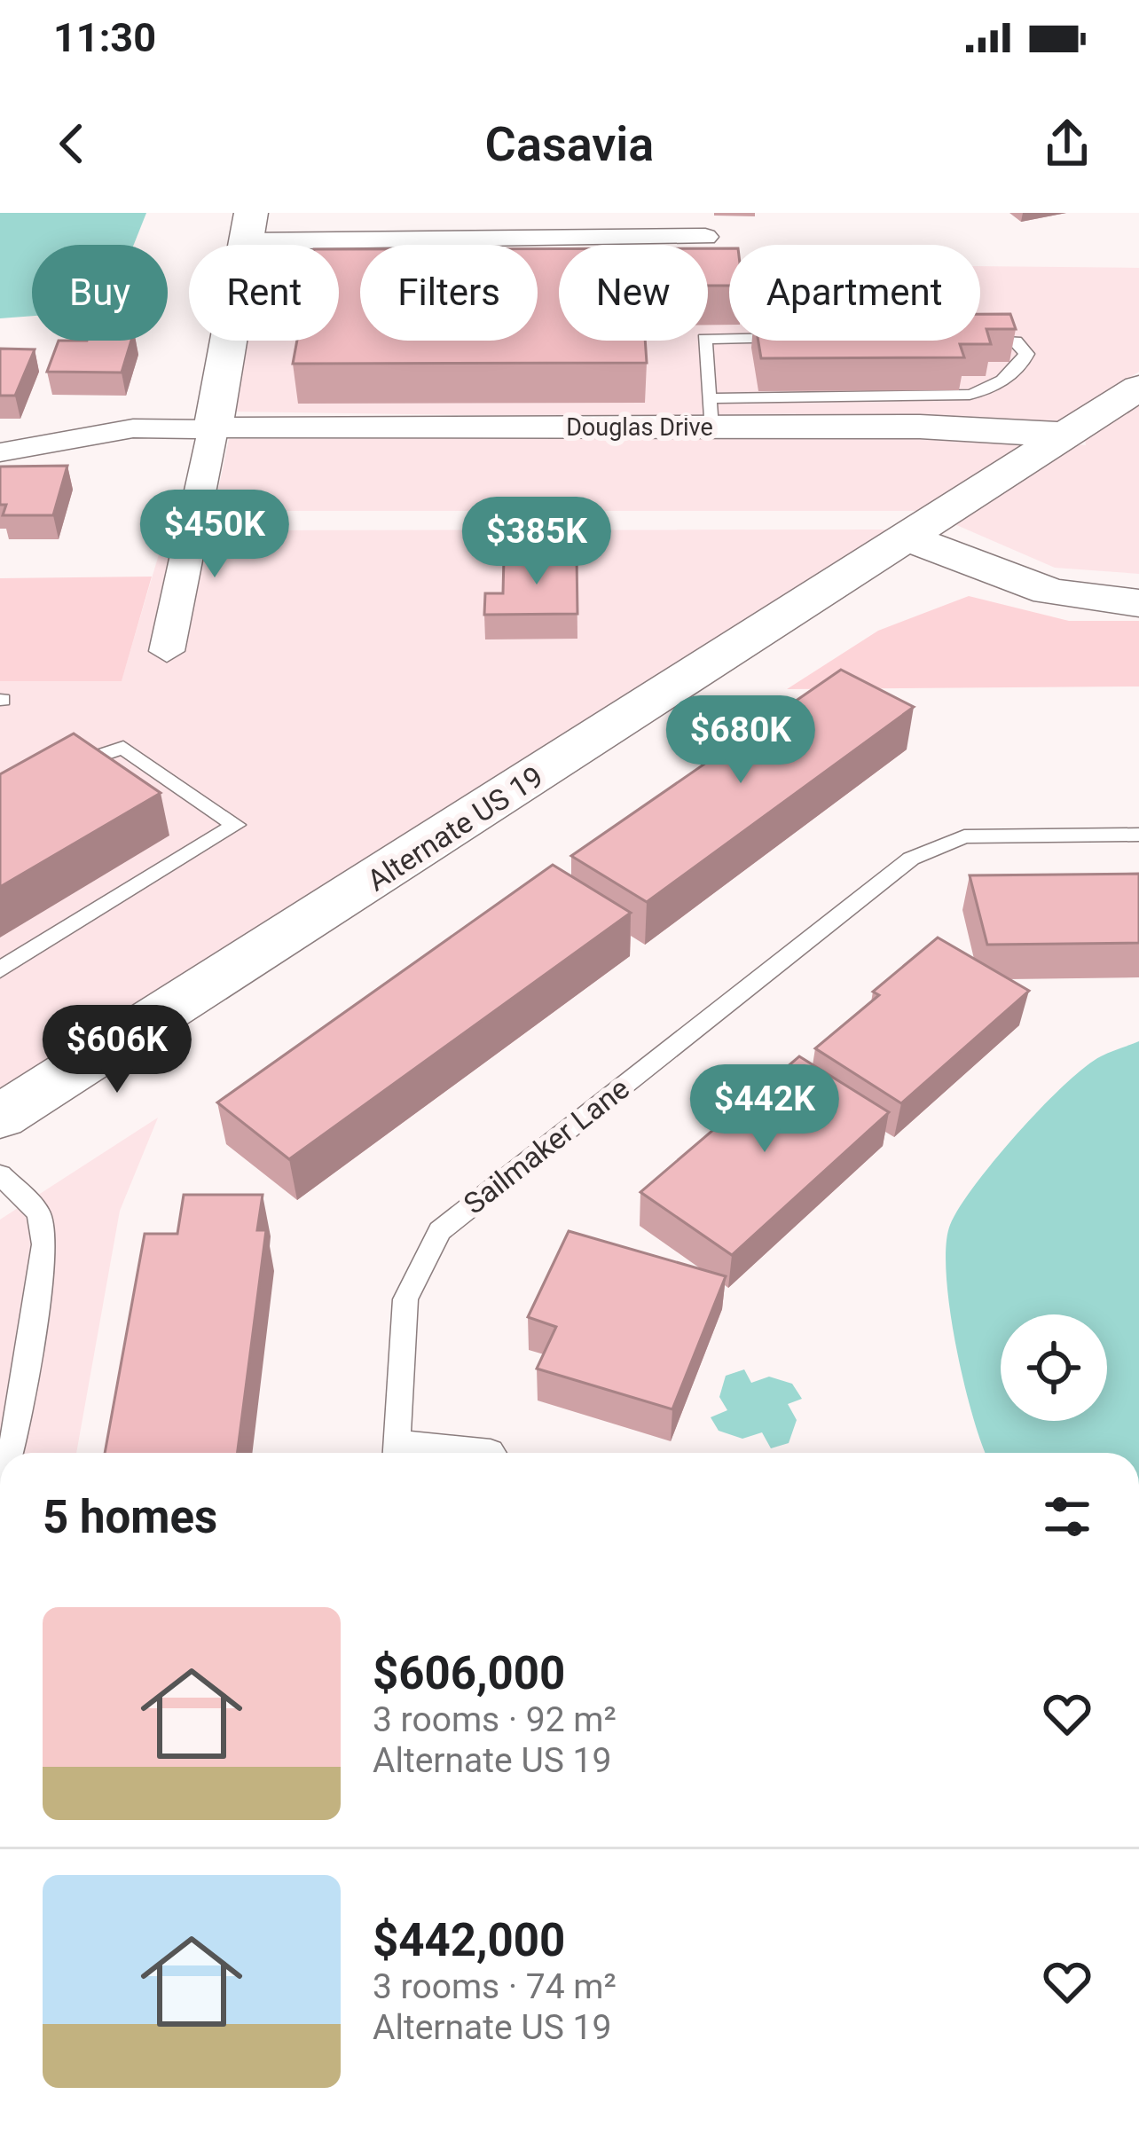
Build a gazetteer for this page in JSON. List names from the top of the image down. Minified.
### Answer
{"streets":{"street":["Douglas Drive","Alternate US 19"],"lane":["Sailmaker Lane"]},"crossings":[["Douglas Drive","Alternate US 19"]],"page":{"status":"11:30","header":"Casavia","chip":["Buy","Rent","Filters","New","Apartment"],"price":["$450K","$385K","$680K","$606K","$442K"],"heading":"5 homes","list":[{"name":"$606,000","note":"3 rooms · 92 m² · Alternate US 19"},{"name":"$442,000","note":"3 rooms · 74 m² · Alternate US 19"}]}}
